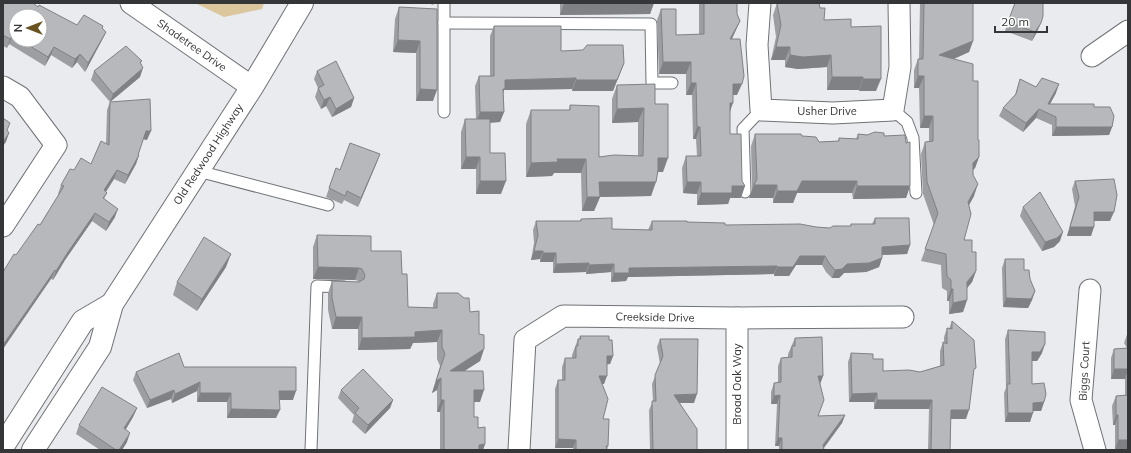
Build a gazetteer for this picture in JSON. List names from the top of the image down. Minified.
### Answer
{"streets":{"main road":["Old Redwood Highway"],"street":["Shadetree Drive","Usher Drive","Creekside Drive","Biggs Court","Broad Oak Way"]},"crossings":[["Shadetree Drive","Old Redwood Highway"],["Creekside Drive","Broad Oak Way"]],"scale_bar":"20 m","north":"left"}
